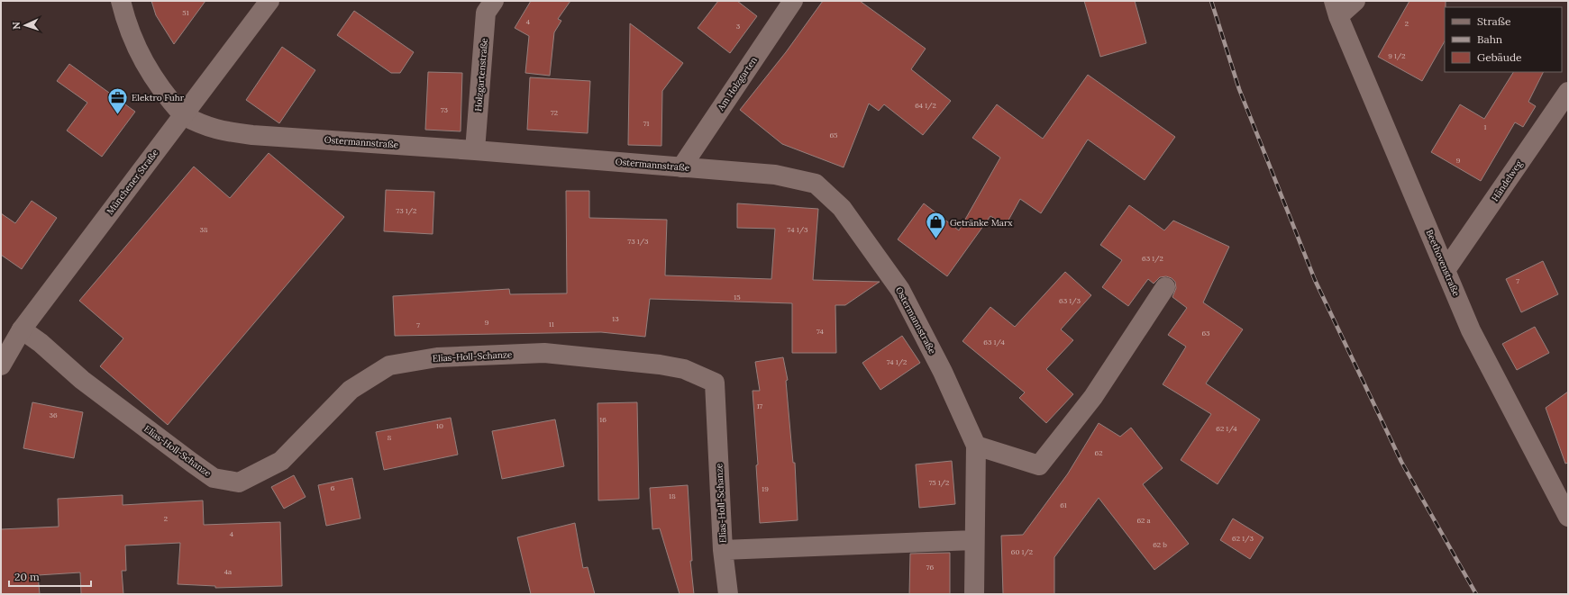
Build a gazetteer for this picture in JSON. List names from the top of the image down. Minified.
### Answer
{"streets":{"street":["Holzgartenstraße","Am Holzgarten","Ostermannstraße","Händelweg","Münchener Straße","Beethovenstraße","Elias-Holl-Schanze"]},"crossings":[["Holzgartenstraße","Ostermannstraße"],["Am Holzgarten","Ostermannstraße"],["Ostermannstraße","Münchener Straße"],["Ostermannstraße","Elias-Holl-Schanze"],["Händelweg","Beethovenstraße"],["Münchener Straße","Elias-Holl-Schanze"]],"places":{"office":["Elektro Fuhr"],"shop":["Getränke Marx"]},"house_numbers":["51","4","2","3","9 1/2","64 1/2","73","72","71","1","65","9","73 1/2","38","74 1/3","73 1/3","63 1/2","7","15","63 1/3","13","9","11","7","74","63","63 1/4","74 1/2","17","36","16","10","62 1/4","8","62","75 1/2","6","19","18","61","2","62 a","4","62 1/3","62 b","60 1/2","76","4a"],"legend":["Straße","Bahn","Gebäude"],"scale_bar":"20 m","north":"left"}
